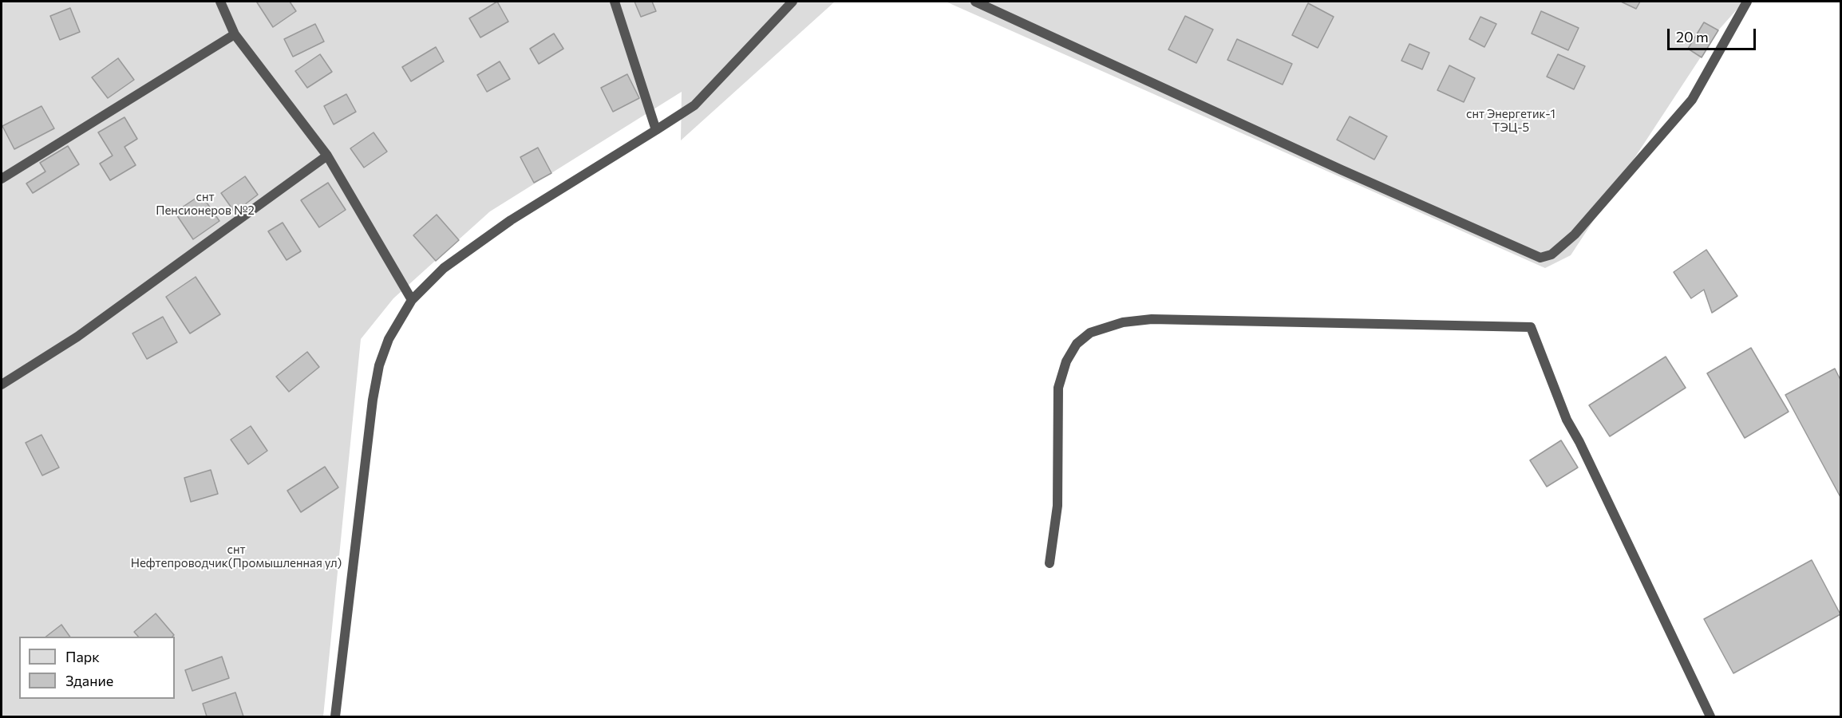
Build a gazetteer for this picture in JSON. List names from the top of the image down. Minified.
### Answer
{"parks":["снт Энергетик-1 ТЭЦ-5","снт Пенсионеров №2","снт Нефтепроводчик(Промышленная ул)"],"legend":["Парк","Здание"],"scale_bar":"20 m"}
